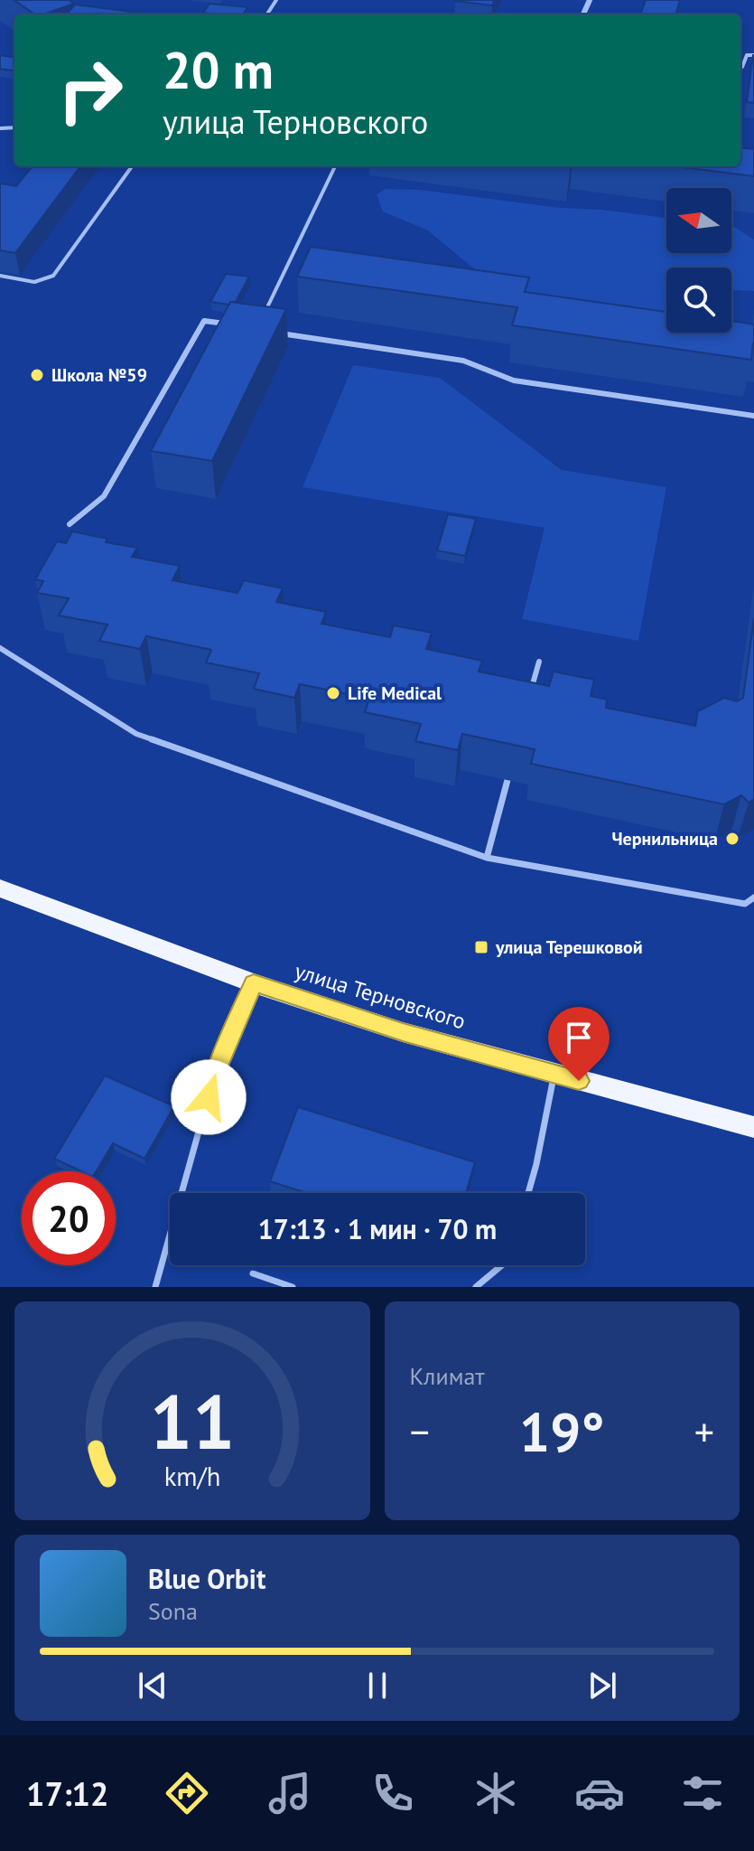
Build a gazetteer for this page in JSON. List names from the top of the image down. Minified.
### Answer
{"streets":{"main road":["улица Терновского"]},"places":{"other":["Школа №59","Life Medical","Чернильница"],"transit":["улица Терешковой"]},"north":"left","page":{"turn":["20 m","улица Терновского"],"limit":"20","trip":"17:13 · 1 мин · 70 m","tile":"Климат","heat":["−","19°","+"],"song":["Blue Orbit","Sona"],"tabs":"17:12","gauge":["11","km/h"]}}
